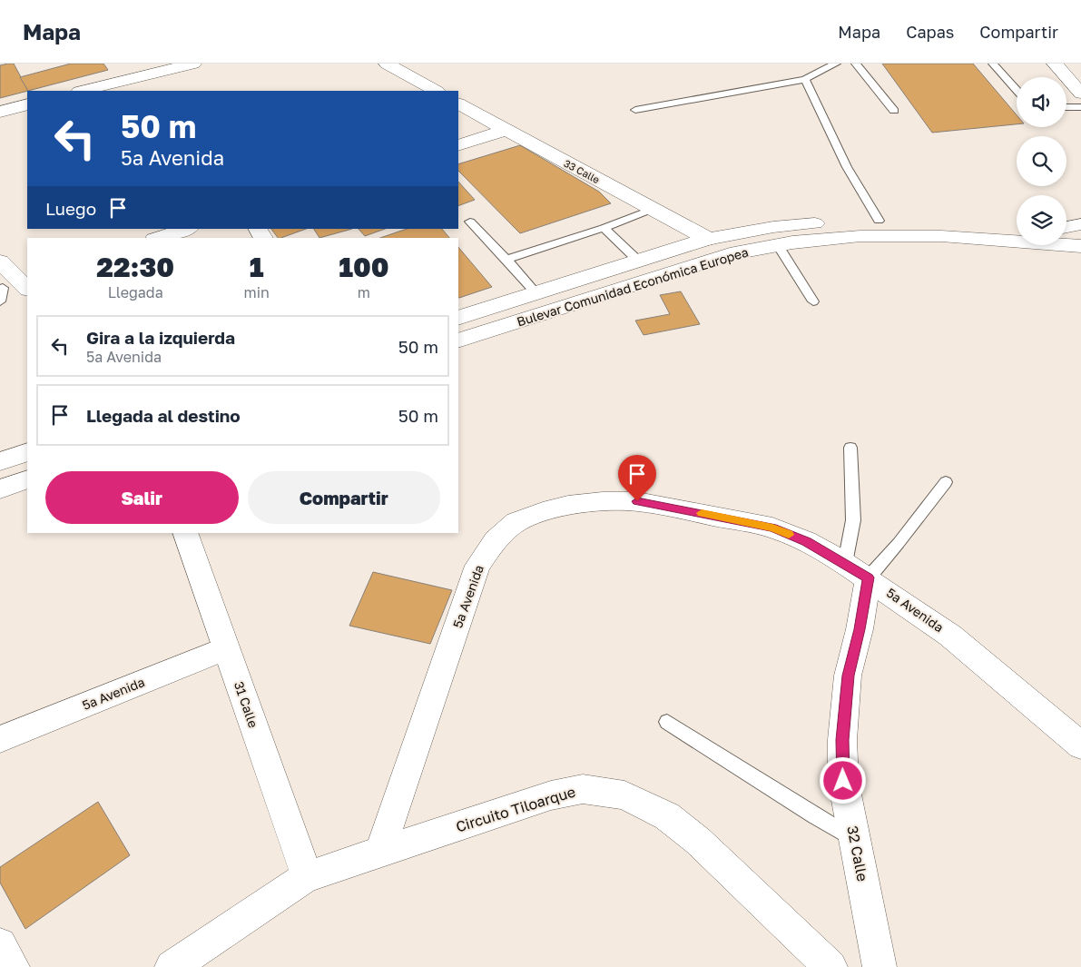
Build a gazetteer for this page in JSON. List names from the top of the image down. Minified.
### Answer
{"streets":{"street":["33 Calle","Bulevar Comunidad Económica Europea","5a Avenida","31 Calle","Circuito Tiloarque","32 Calle"]},"crossings":[["33 Calle","Bulevar Comunidad Económica Europea"],["5a Avenida","31 Calle"],["5a Avenida","Circuito Tiloarque"],["5a Avenida","32 Calle"],["31 Calle","Circuito Tiloarque"]],"page":{"header":"Mapa","nav":["Mapa","Capas","Compartir"],"turn":["50 m","5a Avenida"],"then":"Luego","eta":["22:30","Llegada","1","min","100","m"],"list":[{"name":"Gira a la izquierda","note":"5a Avenida","value":"50 m"},{"name":"Llegada al destino","value":"50 m"}],"buttons":["Salir","Compartir"]}}
